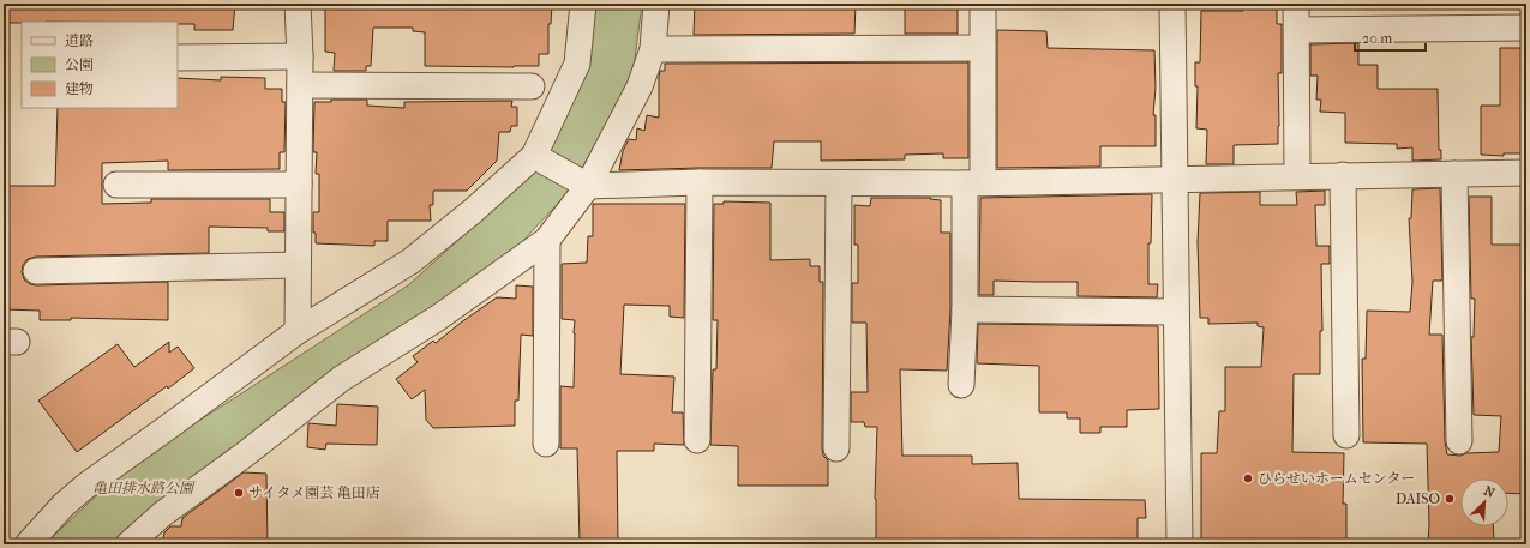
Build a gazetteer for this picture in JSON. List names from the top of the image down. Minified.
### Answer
{"parks":["亀田排水路公園"],"places":["ひらせいホームセンター","サイタメ園芸 亀田店","DAISO"],"legend":["道路","公園","建物"],"scale_bar":"20 m","north":"top right"}
